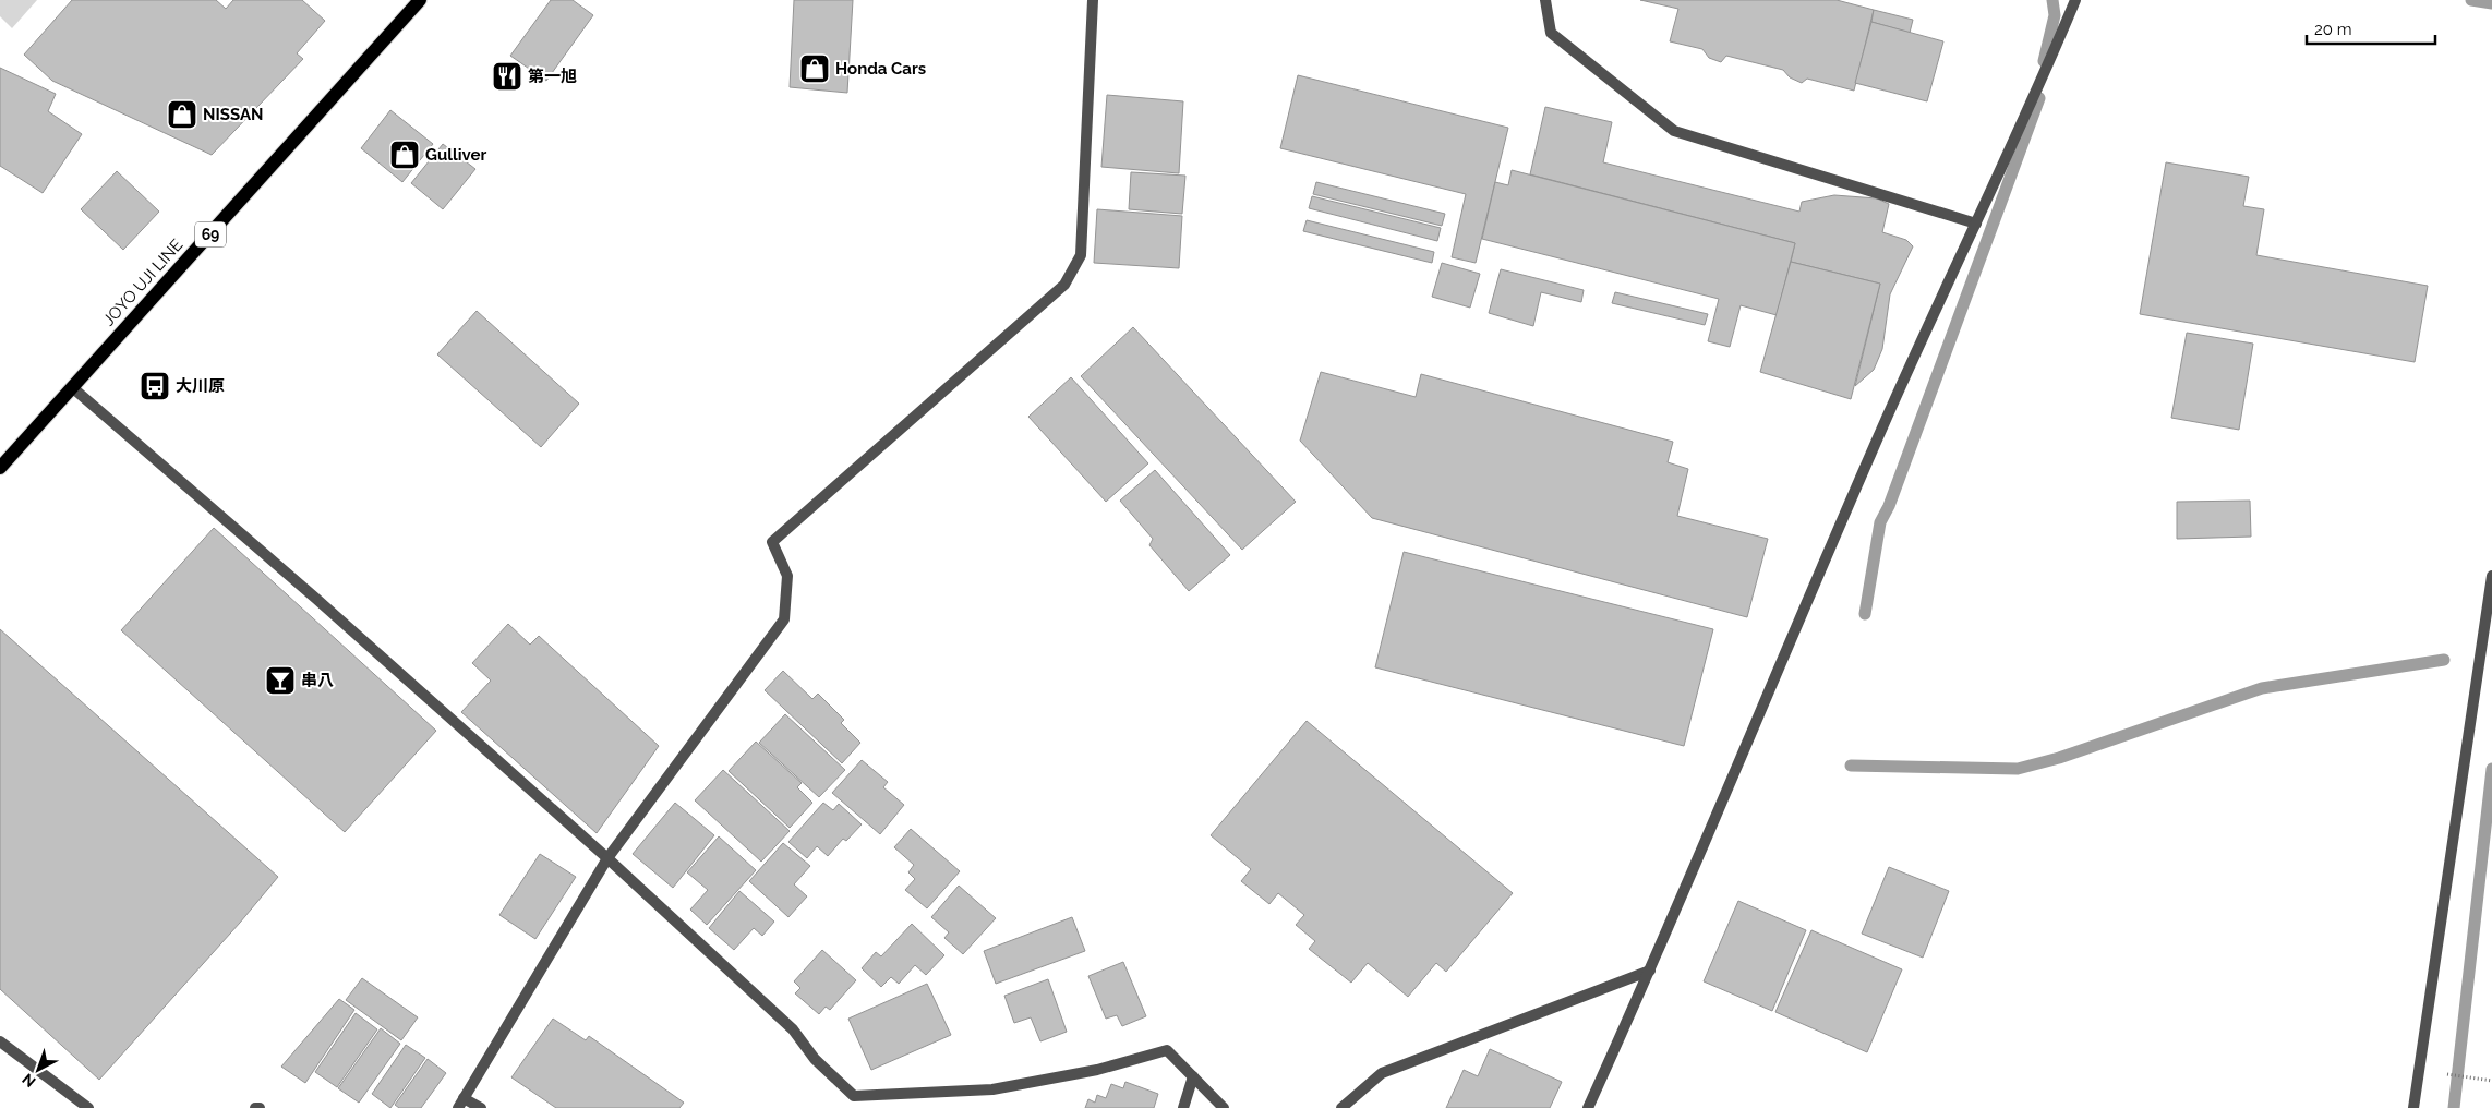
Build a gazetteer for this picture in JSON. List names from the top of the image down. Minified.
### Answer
{"streets":{"main road":["69","JOYO UJI LINE"]},"places":{"shop":["Honda Cars","NISSAN","Gulliver"],"restaurant":["第一旭"],"bus stop":["大川原"],"bar":["串八"]},"scale_bar":"20 m","north":"bottom left"}
